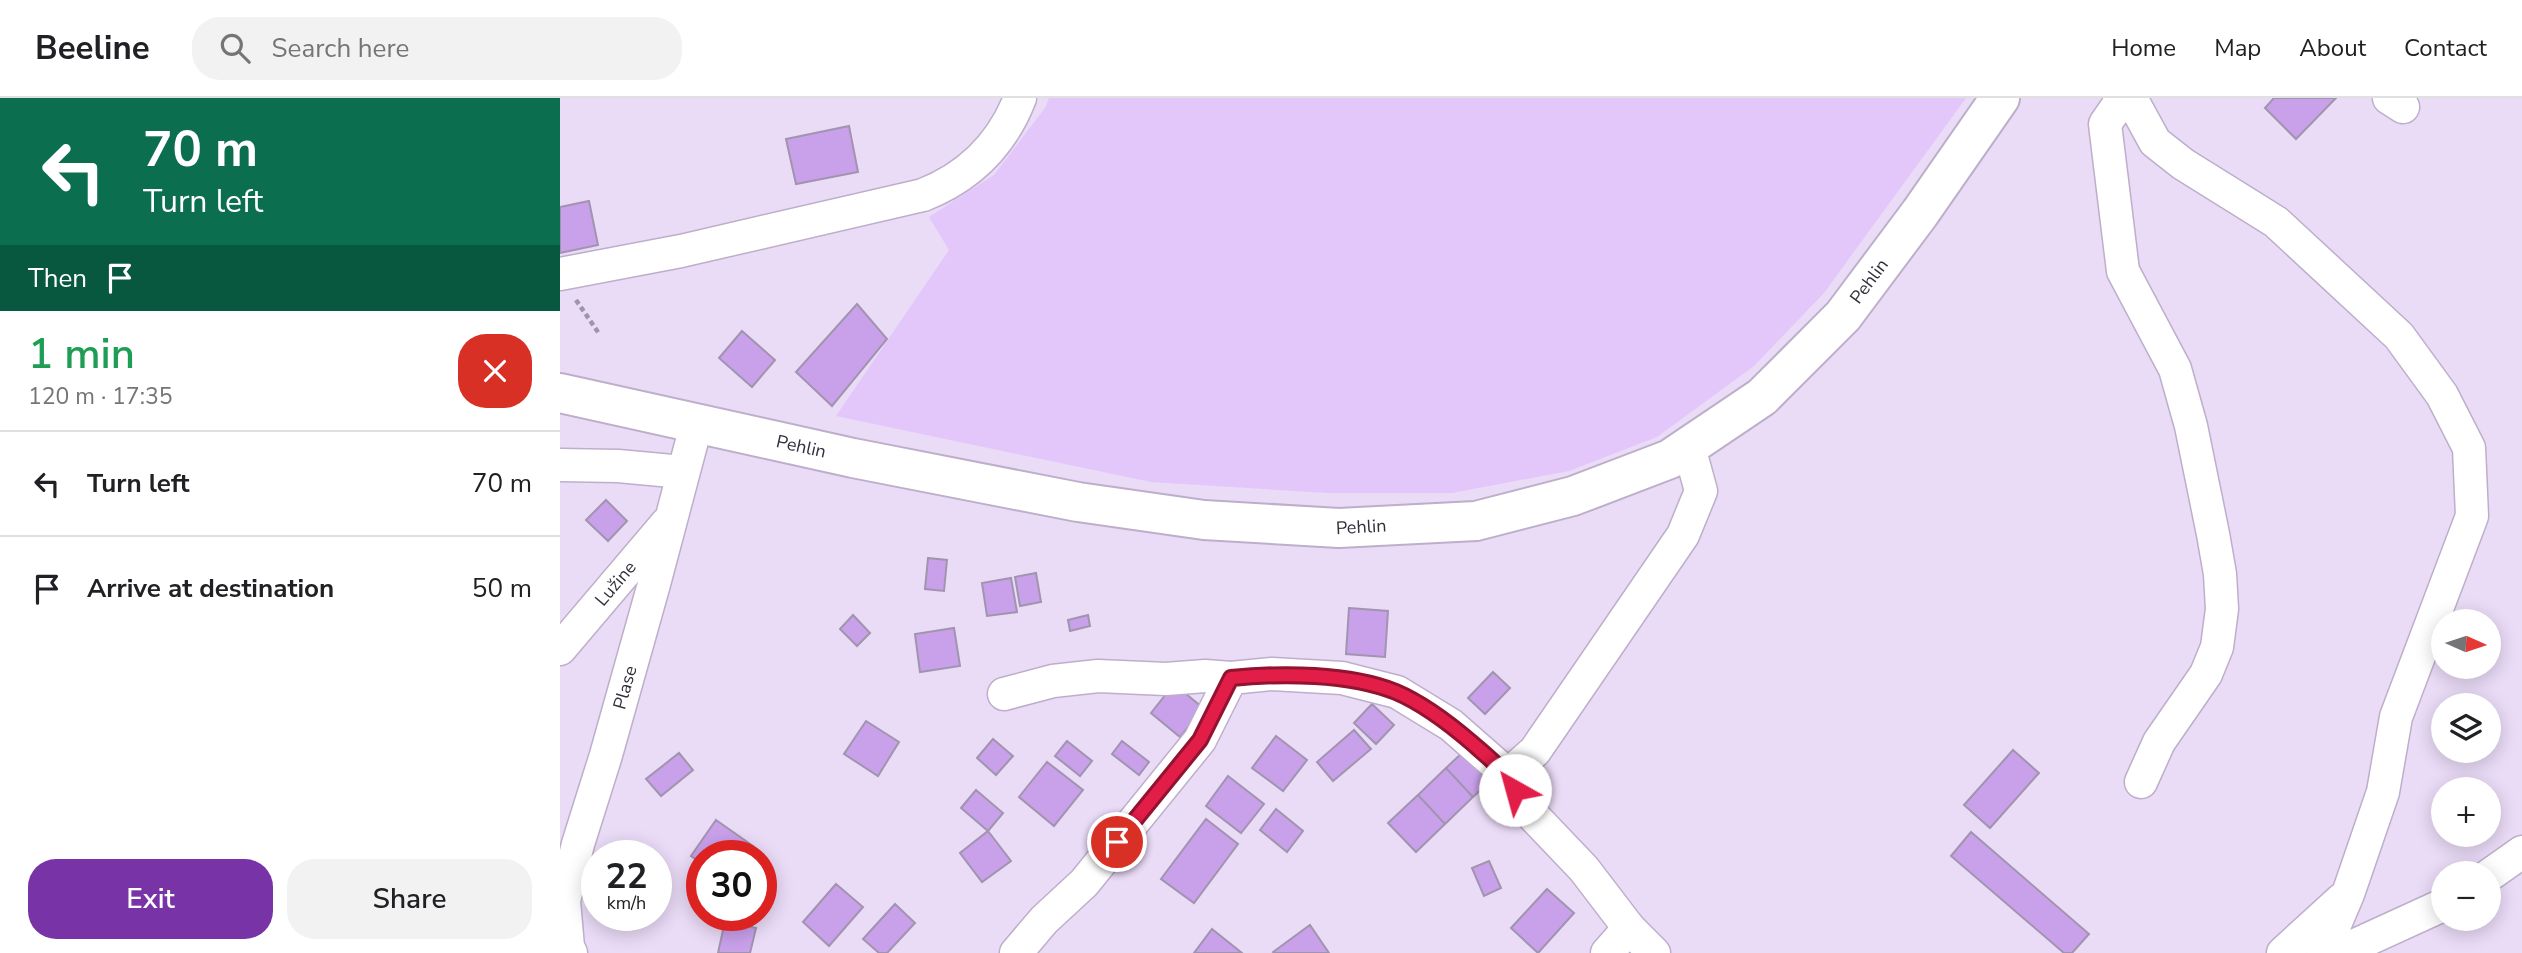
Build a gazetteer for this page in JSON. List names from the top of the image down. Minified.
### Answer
{"streets":{"main road":["Pehlin"],"street":["Lužine","Plase"]},"crossings":[["Pehlin","Plase"],["Lužine","Plase"]],"north":"right","page":{"header":"Beeline","search":"Search here","nav":["Home","Map","About","Contact"],"turn":["70 m","Turn left"],"then":"Then","heading":["1 min","120 m · 17:35"],"list":[{"name":"Turn left","value":"70 m"},{"name":"Arrive at destination","value":"50 m"}],"map_buttons":["+","−"],"speed":"22 km/h","limit":"30","buttons":["Exit","Share"]}}
